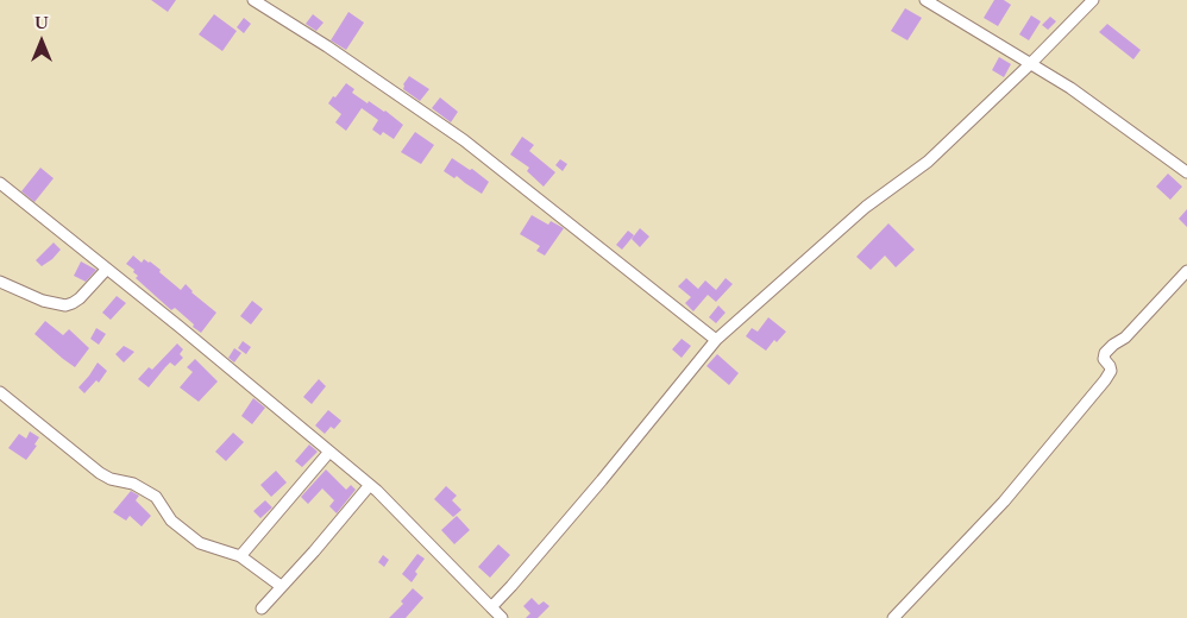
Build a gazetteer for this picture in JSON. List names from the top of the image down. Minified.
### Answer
{"north":"top"}
